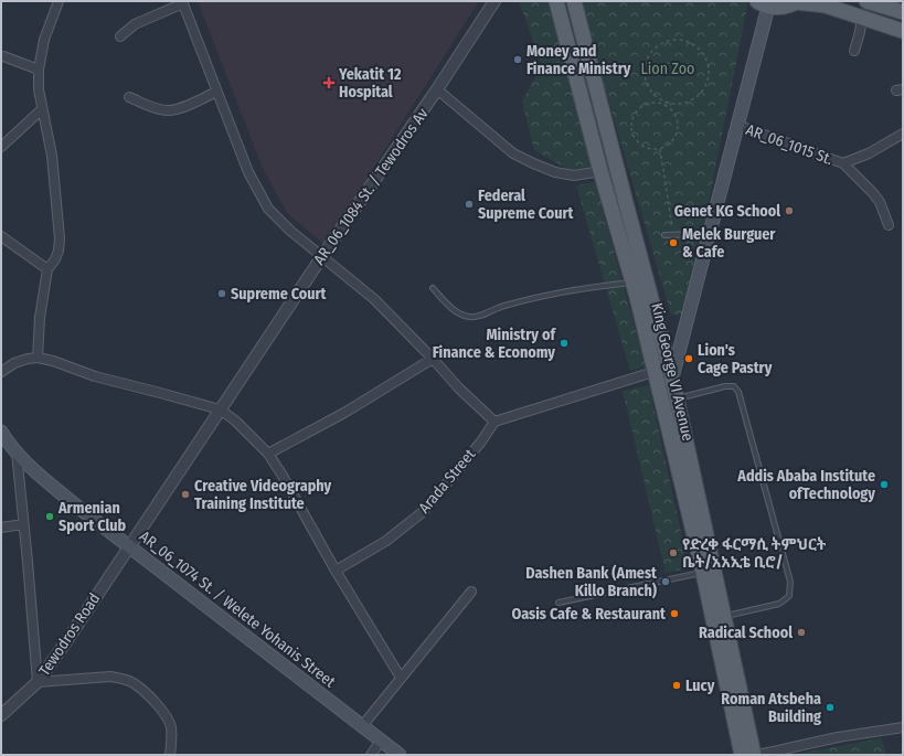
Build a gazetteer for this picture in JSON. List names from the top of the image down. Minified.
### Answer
{"streets":{"main road":["King George VI Avenue","AR_06_1074 St. / Welete Yohanis Street"],"street":["AR_06_1015 St.","AR_06_1084 St. / Tewodros Av","Arada Street","Tewodros Road"]},"crossings":[["AR_06_1084 St. / Tewodros Av","AR_06_1074 St. / Welete Yohanis Street"],["AR_06_1084 St. / Tewodros Av","Tewodros Road"],["AR_06_1074 St. / Welete Yohanis Street","Tewodros Road"]],"parks":["Lion Zoo"],"places":{"other":["Money and Finance Ministry","Federal Supreme Court","Genet KG School","Melek Burguer & Cafe","Supreme Court","Ministry of Finance & Economy","Lion's Cage Pastry","Addis Ababa Institute ofTechnology","Creative Videography Training Institute","Armenian Sport Club","የድረቀ ፋርማሲ ትምህርት ቤት/አአኢቴ ቢሮ/","Dashen Bank (Amest Killo Branch)","Oasis Cafe & Restaurant","Radical School","Lucy","Roman Atsbeha Building"],"health":["Yekatit 12 Hospital"]}}
